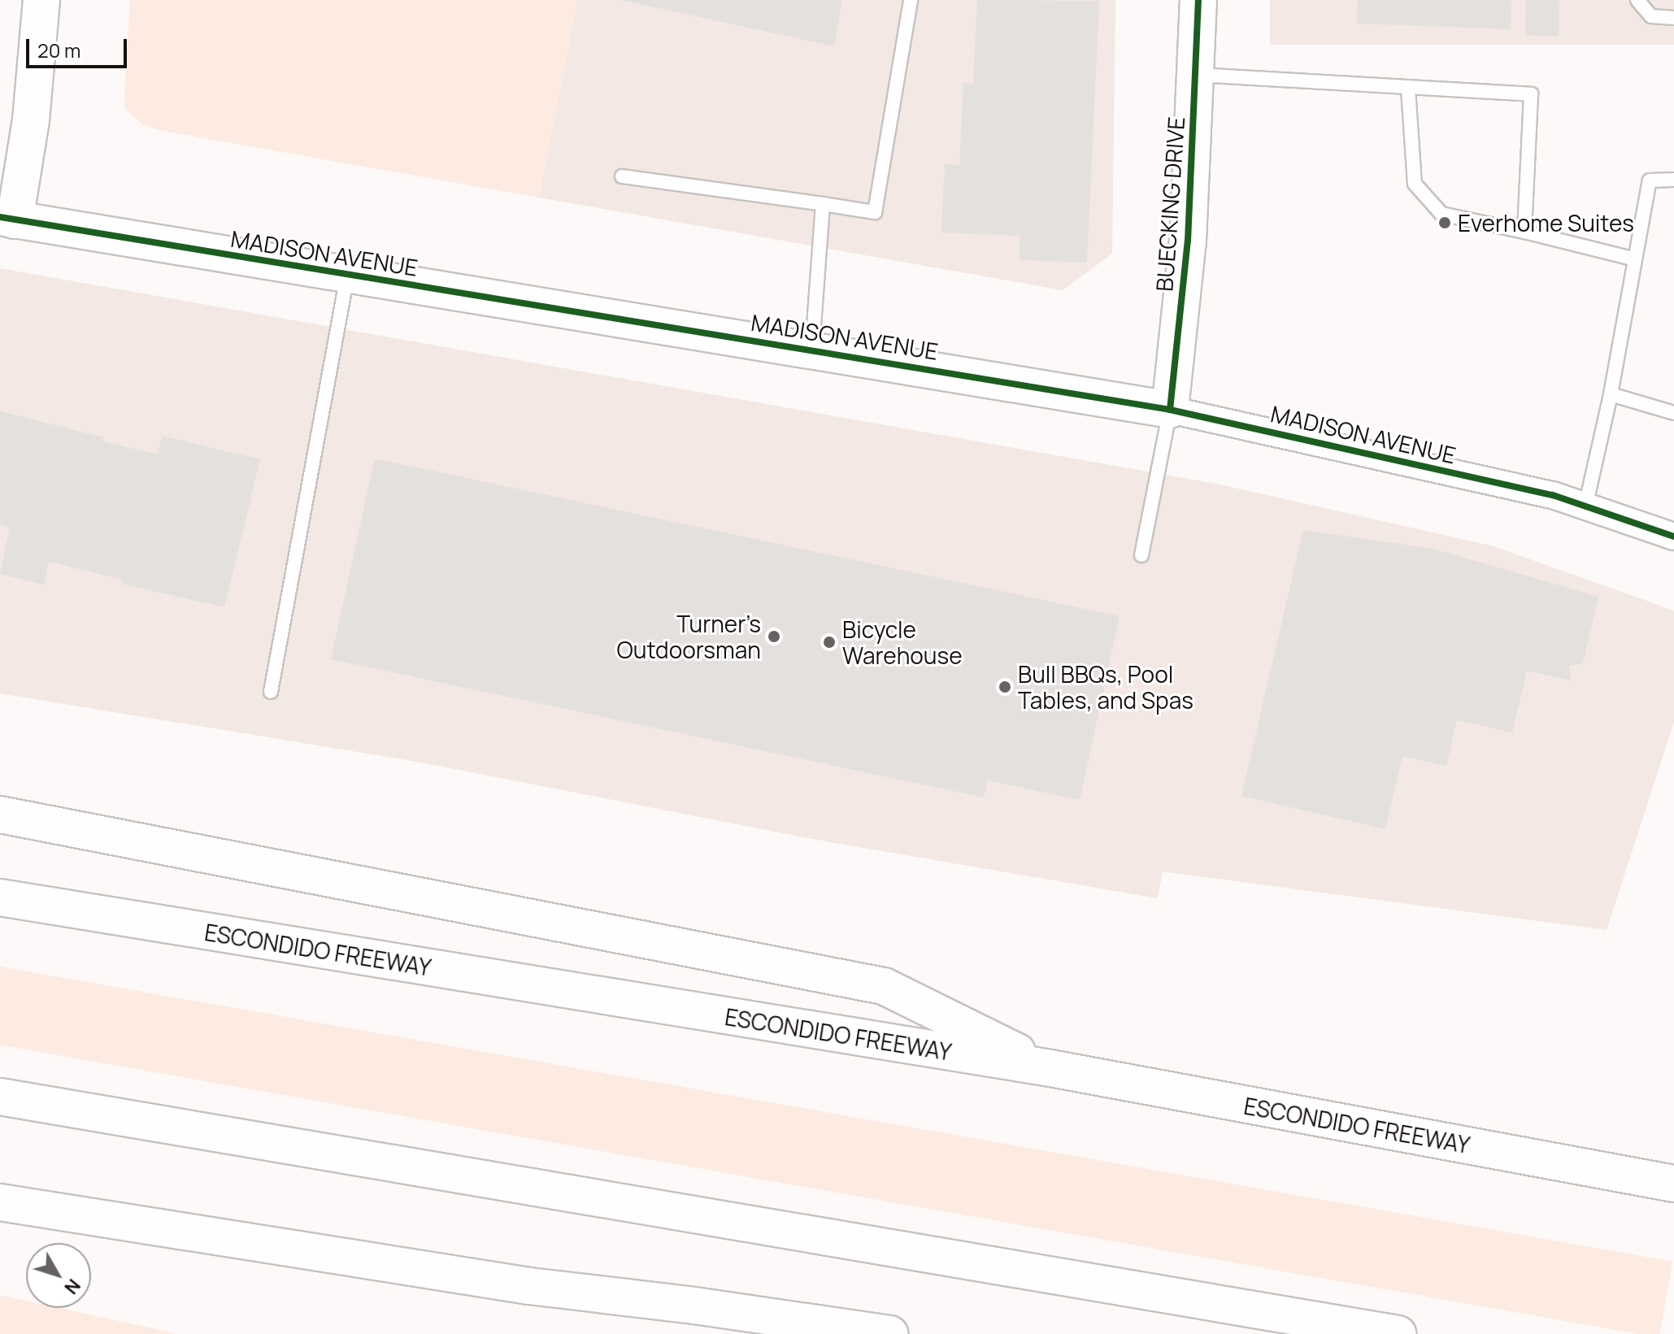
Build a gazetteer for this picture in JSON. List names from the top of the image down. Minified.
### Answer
{"streets":{"main road":["BUECKING DRIVE","MADISON AVENUE","ESCONDIDO FREEWAY"]},"crossings":[["BUECKING DRIVE","MADISON AVENUE"]],"places":["Everhome Suites","Turner’s Outdoorsman","Bicycle Warehouse","Bull BBQs, Pool Tables, and Spas"],"scale_bar":"20 m","north":"bottom right"}
